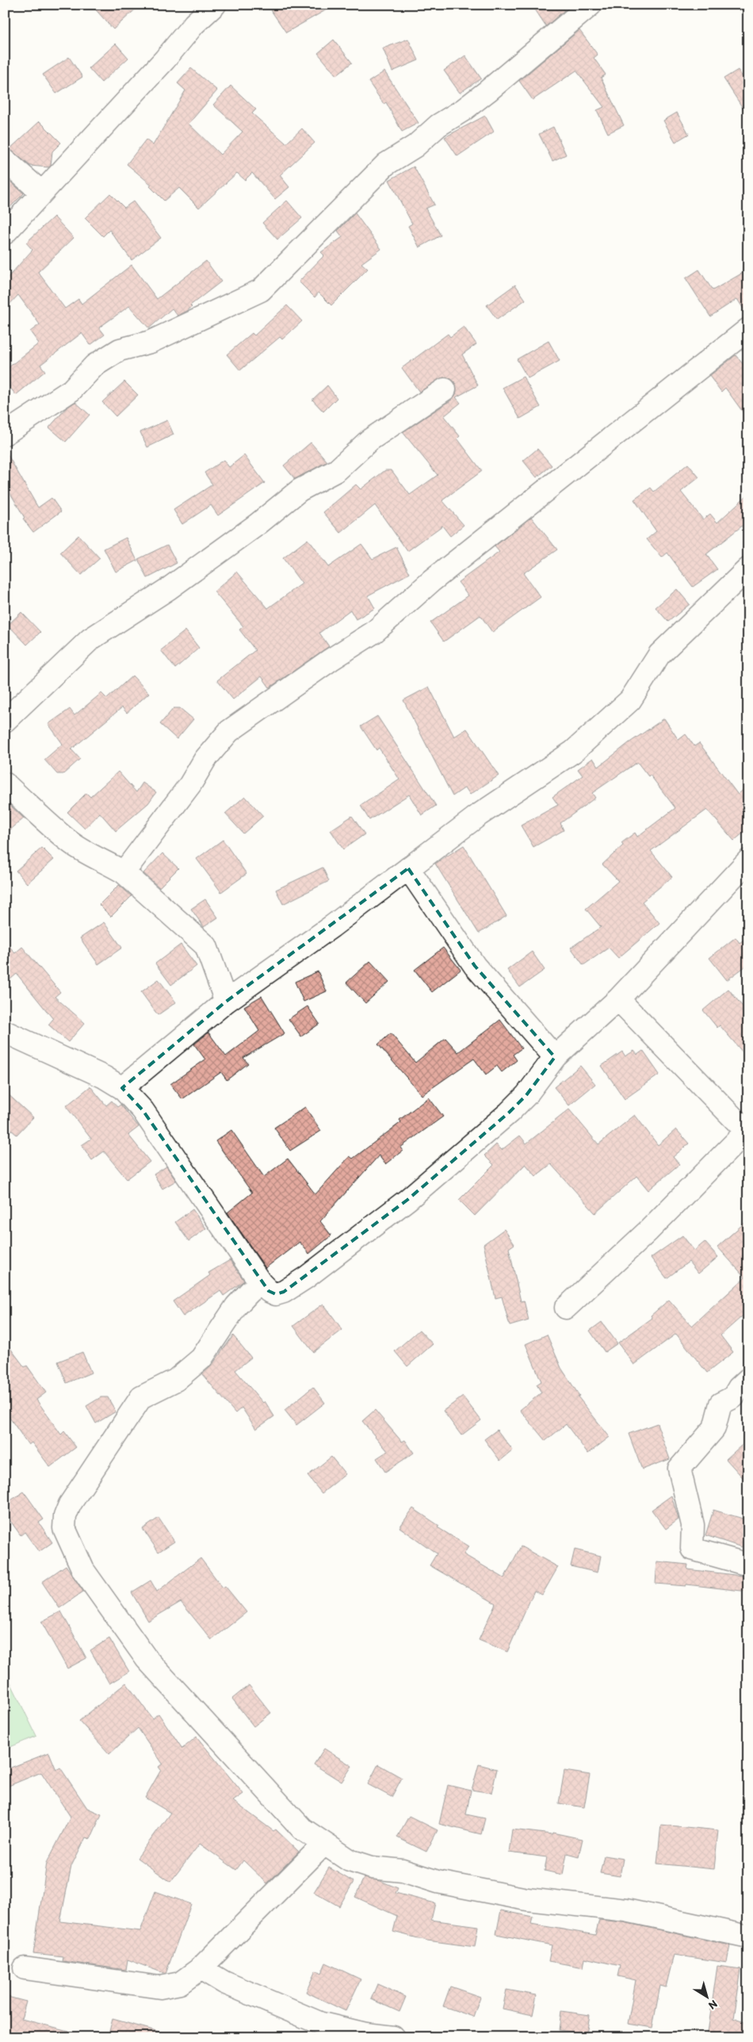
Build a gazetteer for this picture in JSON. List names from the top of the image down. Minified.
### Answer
{"north":"bottom right"}
